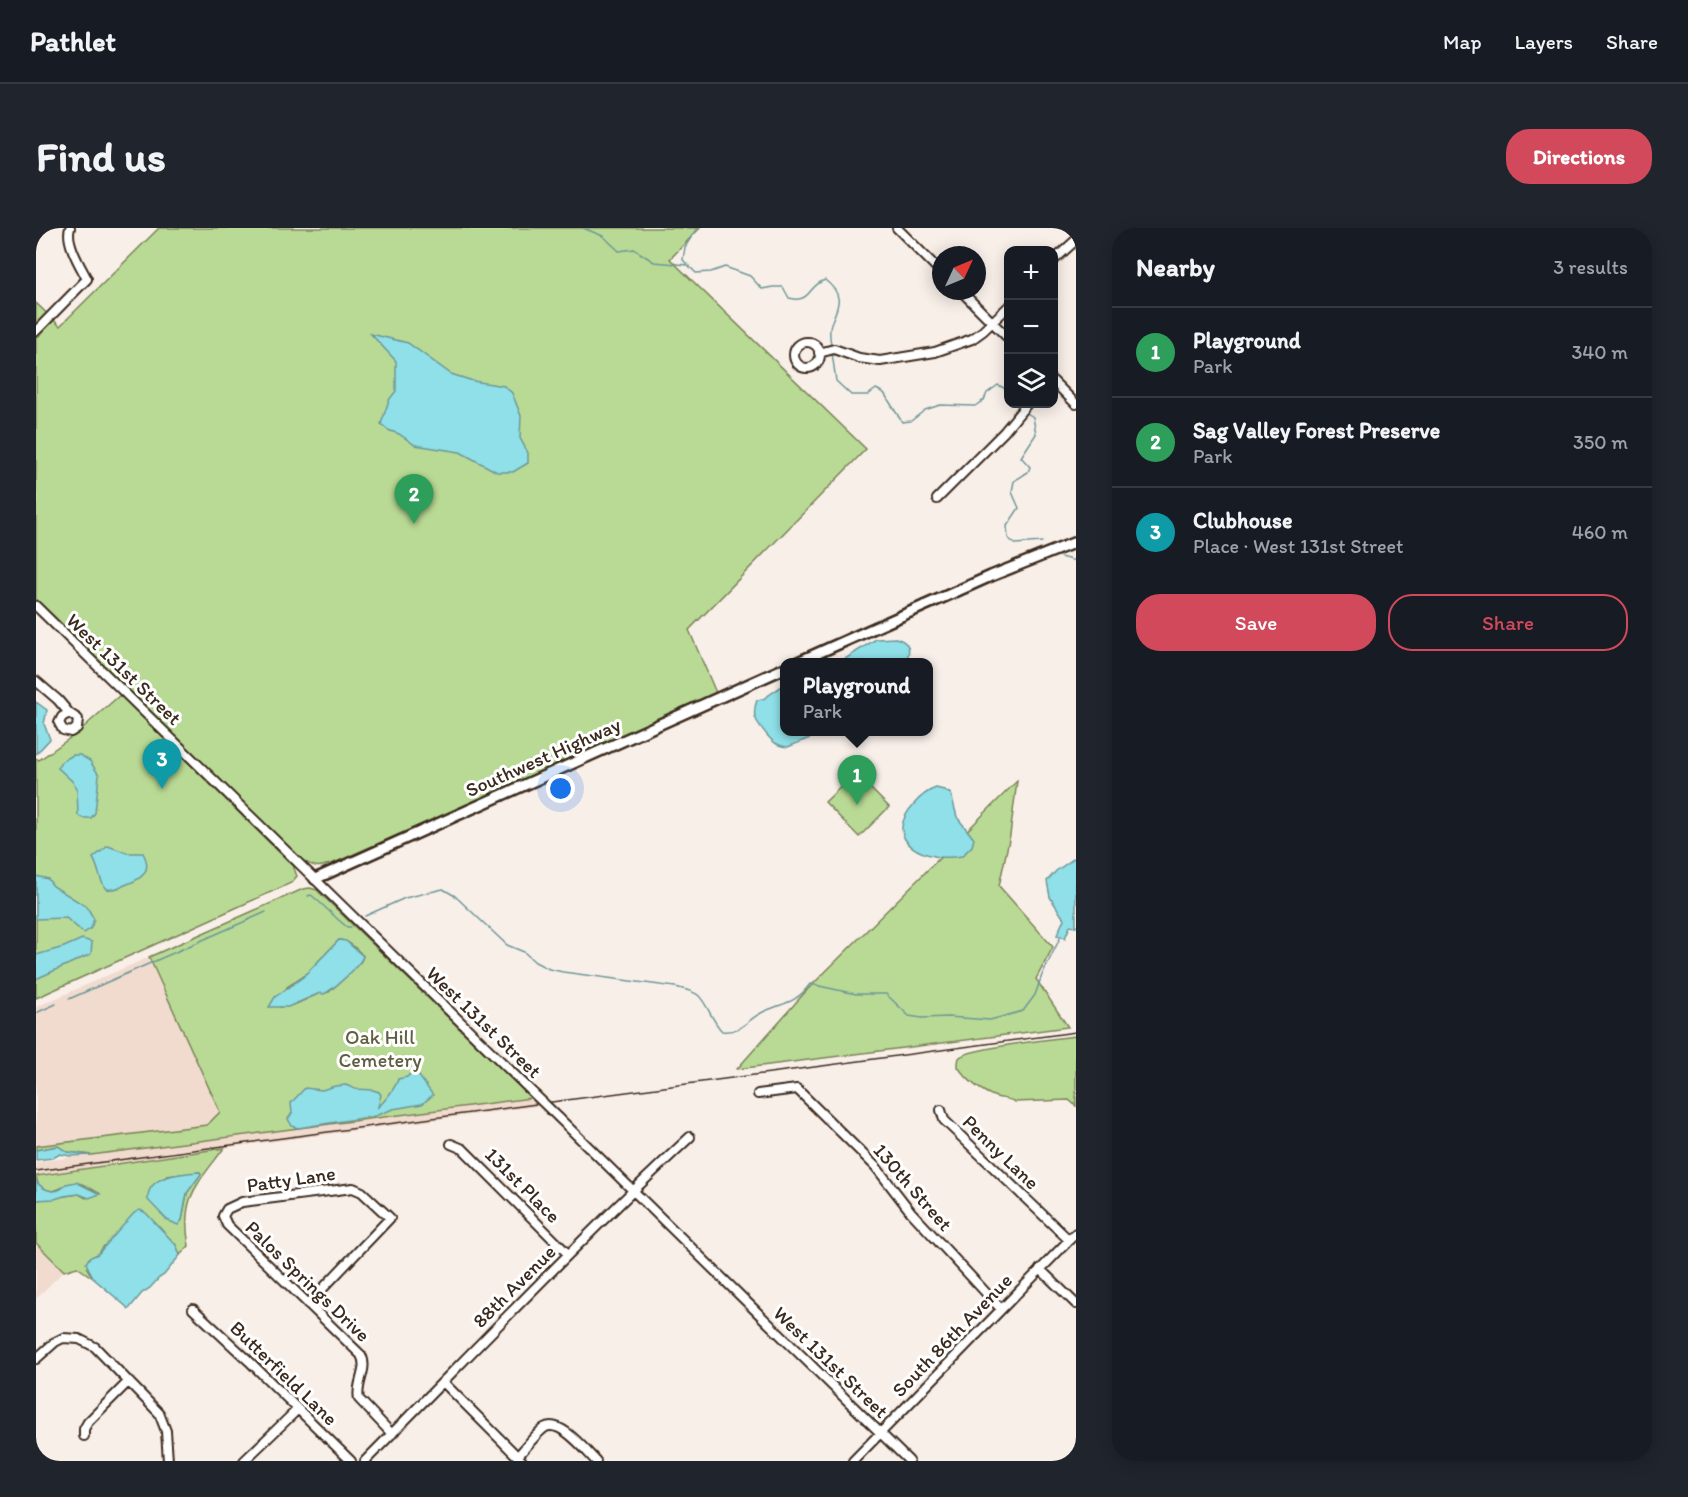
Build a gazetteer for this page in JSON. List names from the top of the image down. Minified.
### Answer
{"streets":{"main road":["Southwest Highway"],"street":["West 131st Street","Penny Lane","Patty Lane","131st Place","130th Street","Palos Springs Drive","88th Avenue","South 86th Avenue","Butterfield Lane"]},"crossings":[["West 131st Street","Southwest Highway"],["West 131st Street","88th Avenue"],["West 131st Street","South 86th Avenue"],["Penny Lane","South 86th Avenue"],["Patty Lane","Palos Springs Drive"],["131st Place","88th Avenue"],["130th Street","South 86th Avenue"],["Palos Springs Drive","88th Avenue"]],"parks":["Oak Hill Cemetery"],"north":"top right","page":{"header":"Pathlet","nav":["Map","Layers","Share"],"buttons":["Directions",["Save","Share"]],"title":"Find us","heading":["Nearby","3 results"],"map_buttons":["+","−"],"list":[{"mark":"1","name":"Playground","note":"Park","value":"340 m"},{"mark":"2","name":"Sag Valley Forest Preserve","note":"Park","value":"350 m"},{"mark":"3","name":"Clubhouse","note":"Place · West 131st Street","value":"460 m"}],"pins":["2","3","1"],"popup":["Playground","Park"]}}
